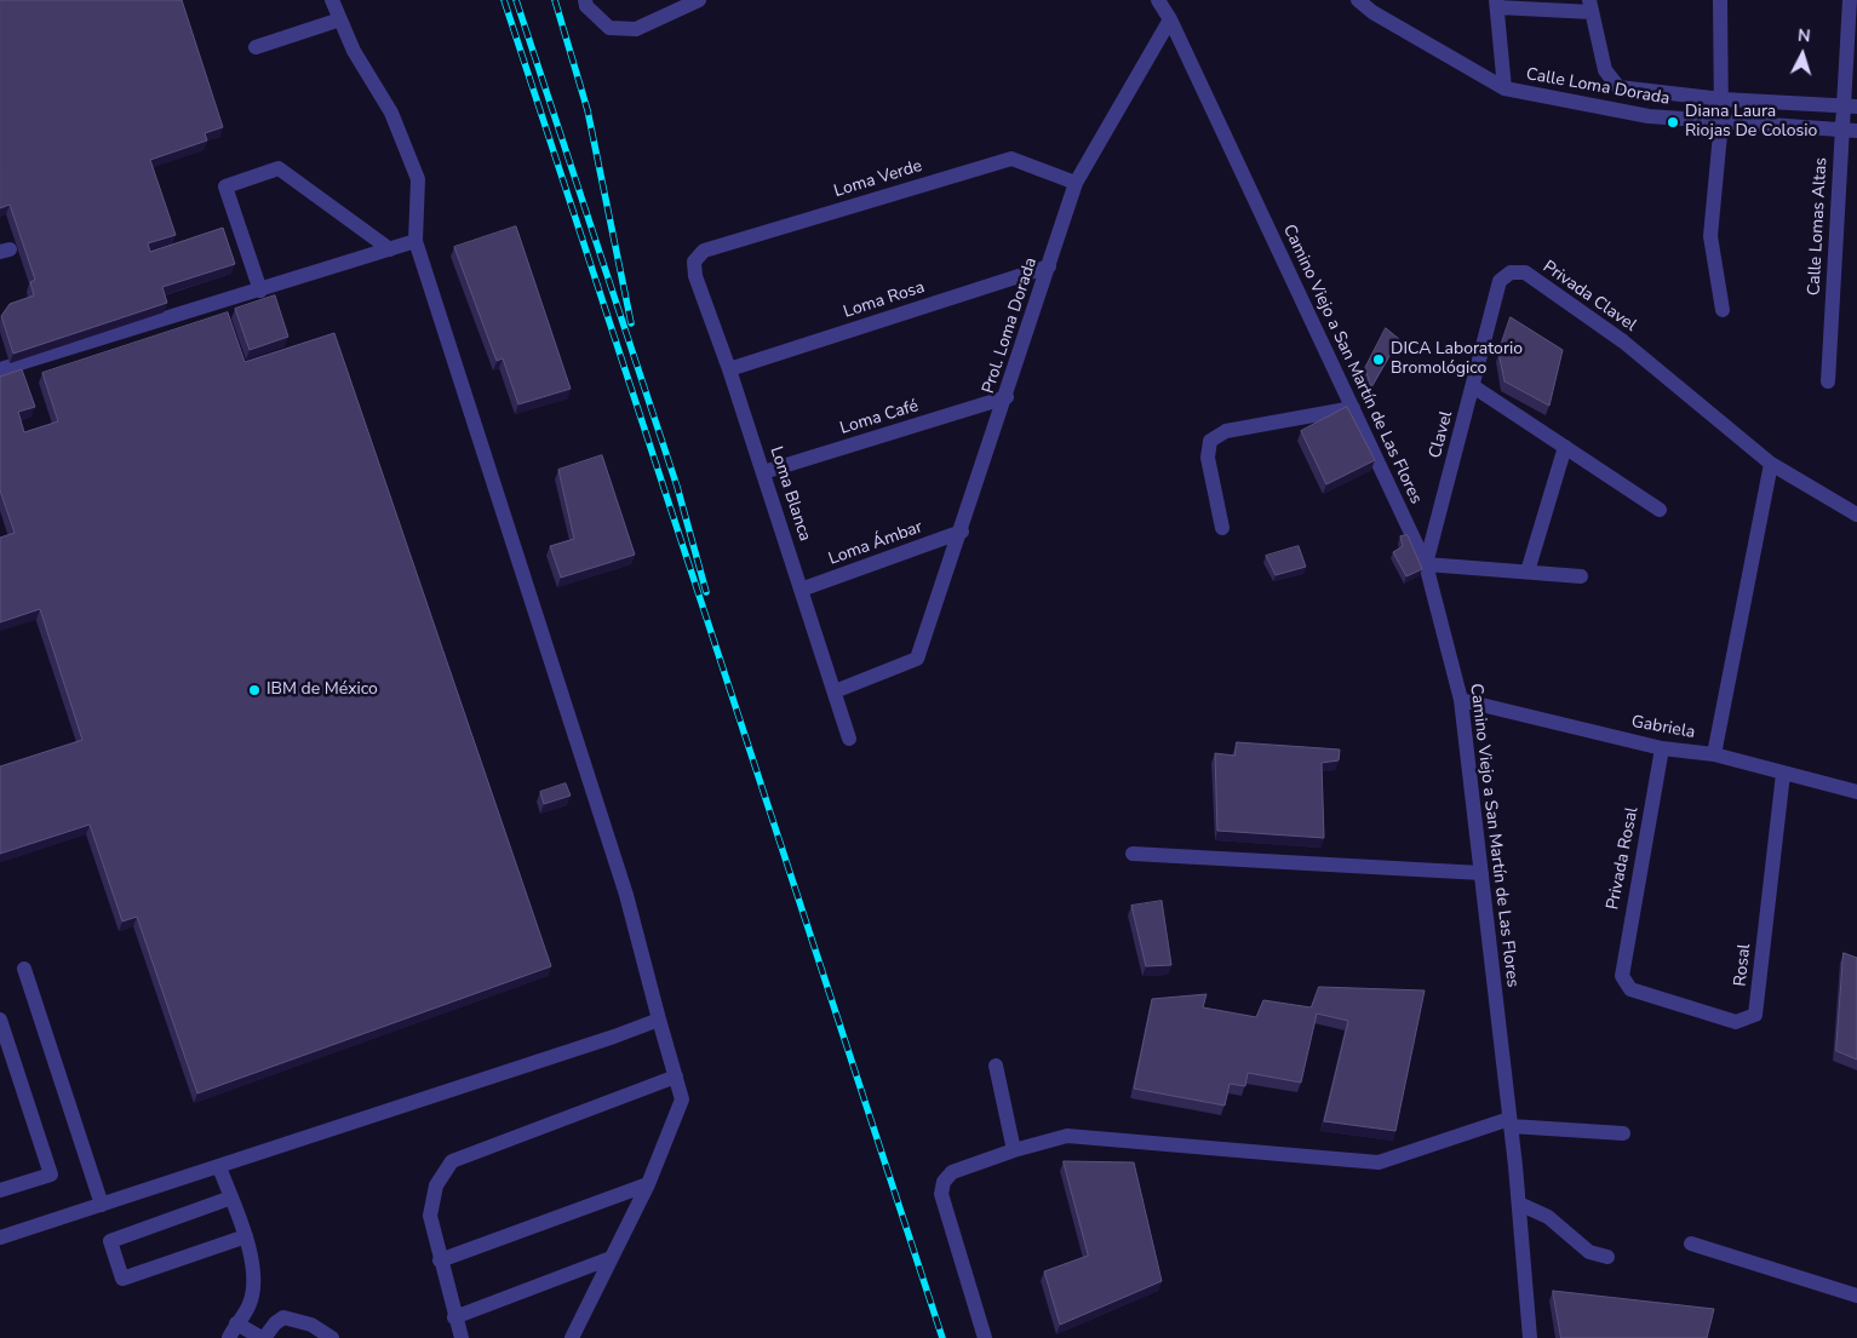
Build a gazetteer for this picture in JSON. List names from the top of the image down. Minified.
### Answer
{"streets":{"street":["Calle Loma Dorada","Loma Verde","Calle Lomas Altas","Privada Clavel","Loma Rosa","Prol. Loma Dorada","Camino Viejo a San Martín de Las Flores","Loma Café","Clavel","Loma Blanca","Loma Ámbar","Gabriela","Privada Rosal","Rosal"]},"crossings":[["Calle Loma Dorada","Calle Lomas Altas"],["Loma Verde","Prol. Loma Dorada"],["Loma Verde","Loma Blanca"],["Privada Clavel","Clavel"],["Loma Rosa","Prol. Loma Dorada"],["Loma Rosa","Loma Blanca"],["Prol. Loma Dorada","Camino Viejo a San Martín de Las Flores"],["Prol. Loma Dorada","Loma Café"],["Prol. Loma Dorada","Loma Blanca"],["Prol. Loma Dorada","Loma Ámbar"],["Camino Viejo a San Martín de Las Flores","Clavel"],["Camino Viejo a San Martín de Las Flores","Gabriela"],["Loma Café","Loma Blanca"],["Loma Blanca","Loma Ámbar"],["Gabriela","Privada Rosal"],["Gabriela","Rosal"],["Privada Rosal","Rosal"]],"places":["Diana Laura Riojas De Colosio","DICA Laboratorio Bromológico","IBM de México"],"north":"top"}
